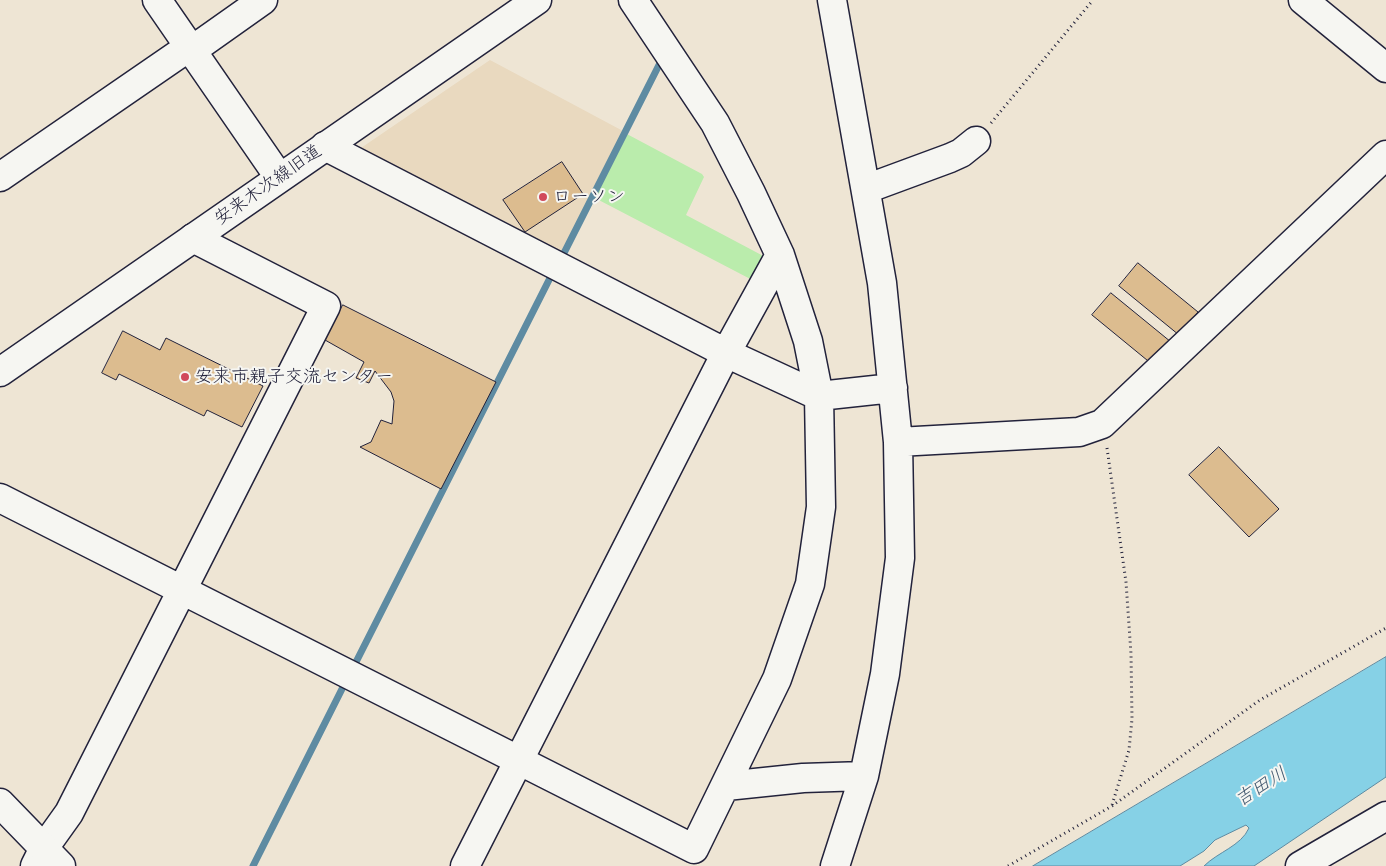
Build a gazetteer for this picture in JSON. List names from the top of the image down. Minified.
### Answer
{"streets":{"street":["安来木次線旧道"]},"water":["吉田川"],"places":["ローソン","安来市親子交流センター"]}
